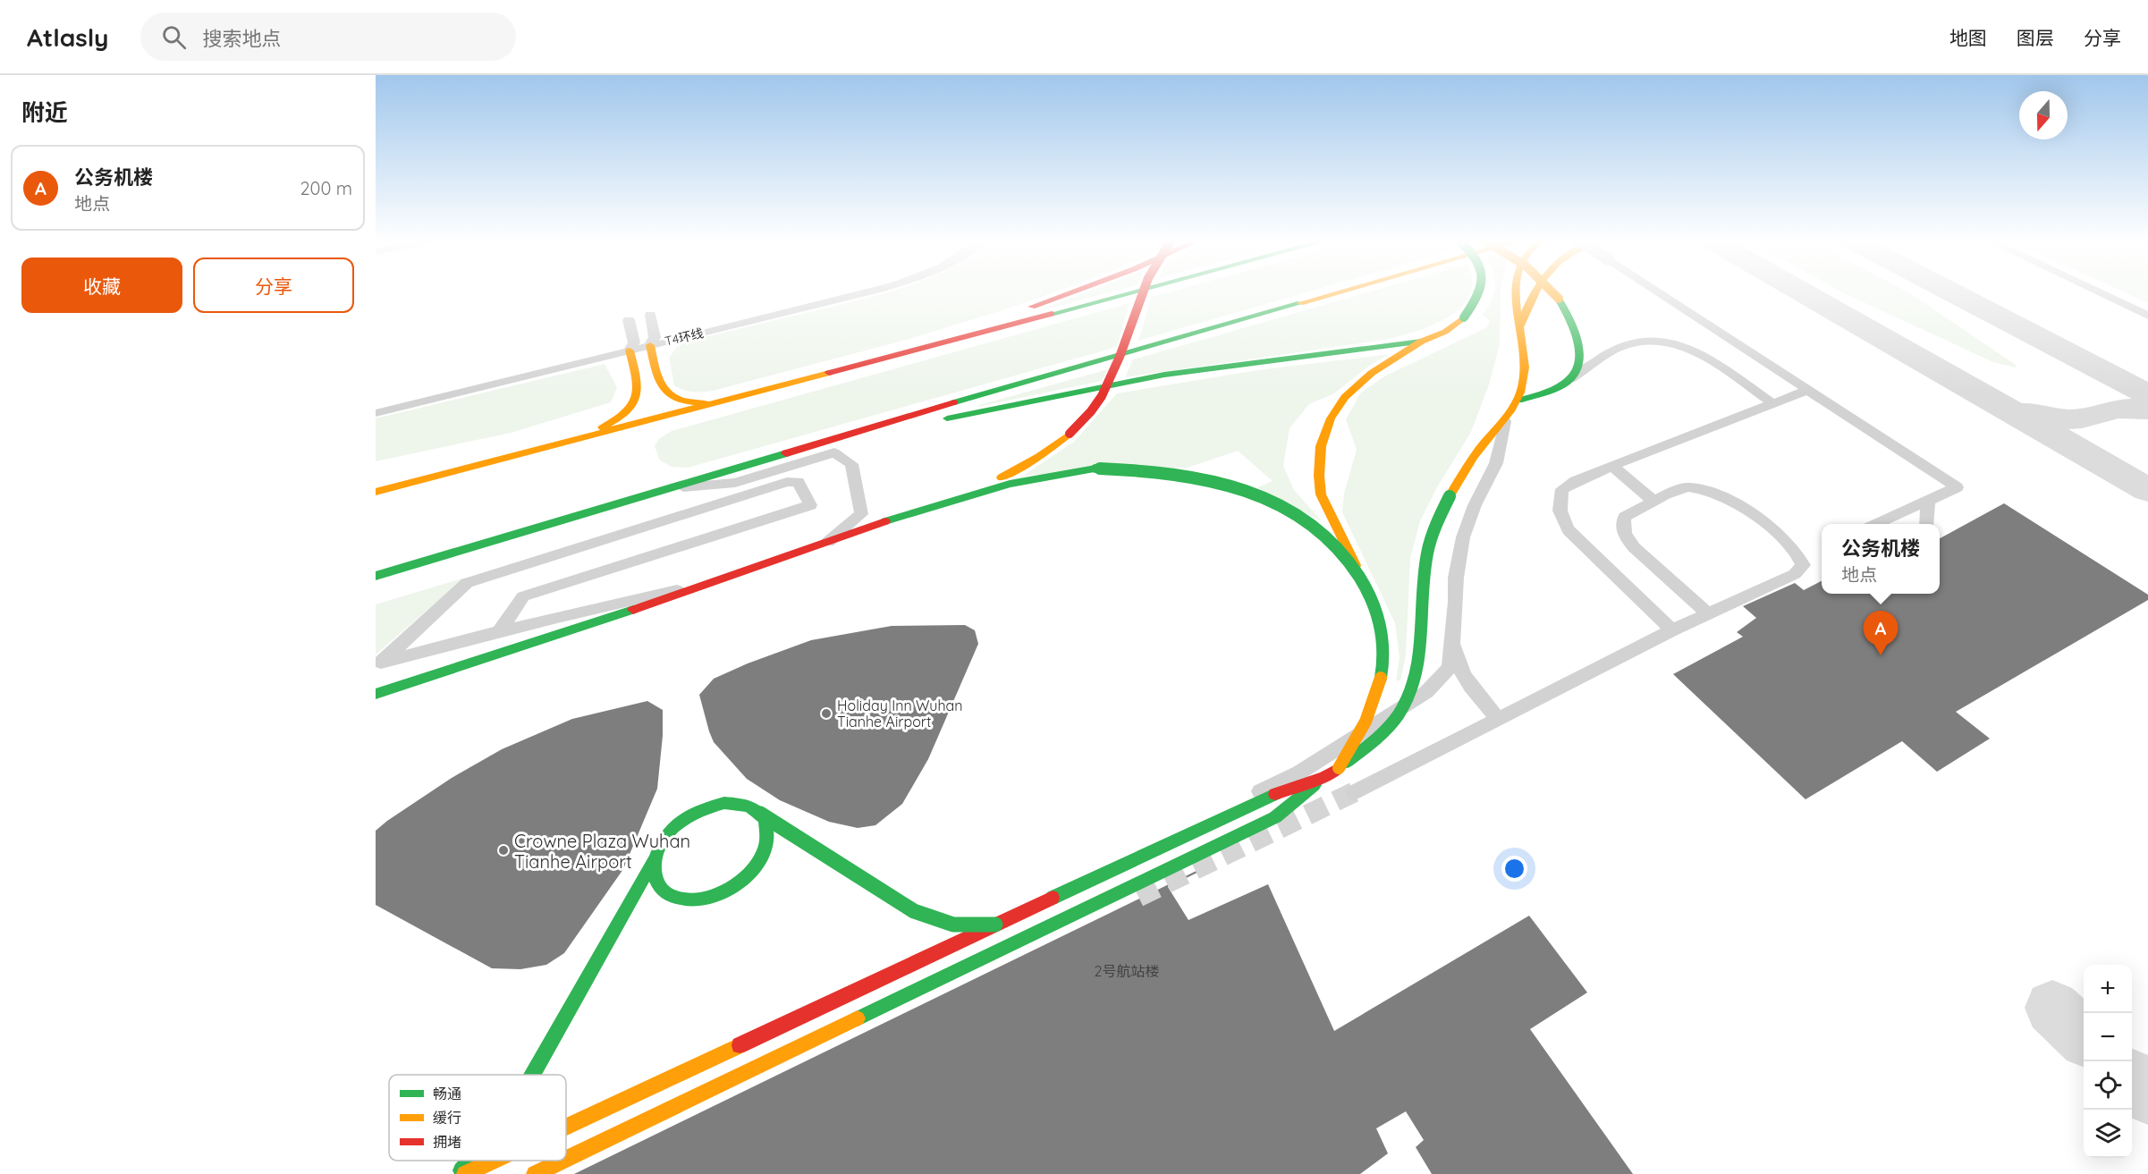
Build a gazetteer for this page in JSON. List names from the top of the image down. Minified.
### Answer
{"streets":{"street":["T4环线"]},"places":["Holiday Inn Wuhan Tianhe Airport","Crowne Plaza Wuhan Tianhe Airport"],"house_numbers":["2号航站楼"],"legend":["畅通","缓行","拥堵"],"north":"bottom","page":{"header":"Atlasly","search":"搜索地点","nav":["地图","图层","分享"],"heading":"附近","list":[{"mark":"A","name":"公务机楼","note":"地点","value":"200 m"}],"buttons":["收藏","分享"],"popup":["公务机楼","地点"],"pins":"A","map_buttons":["+","−"]}}
